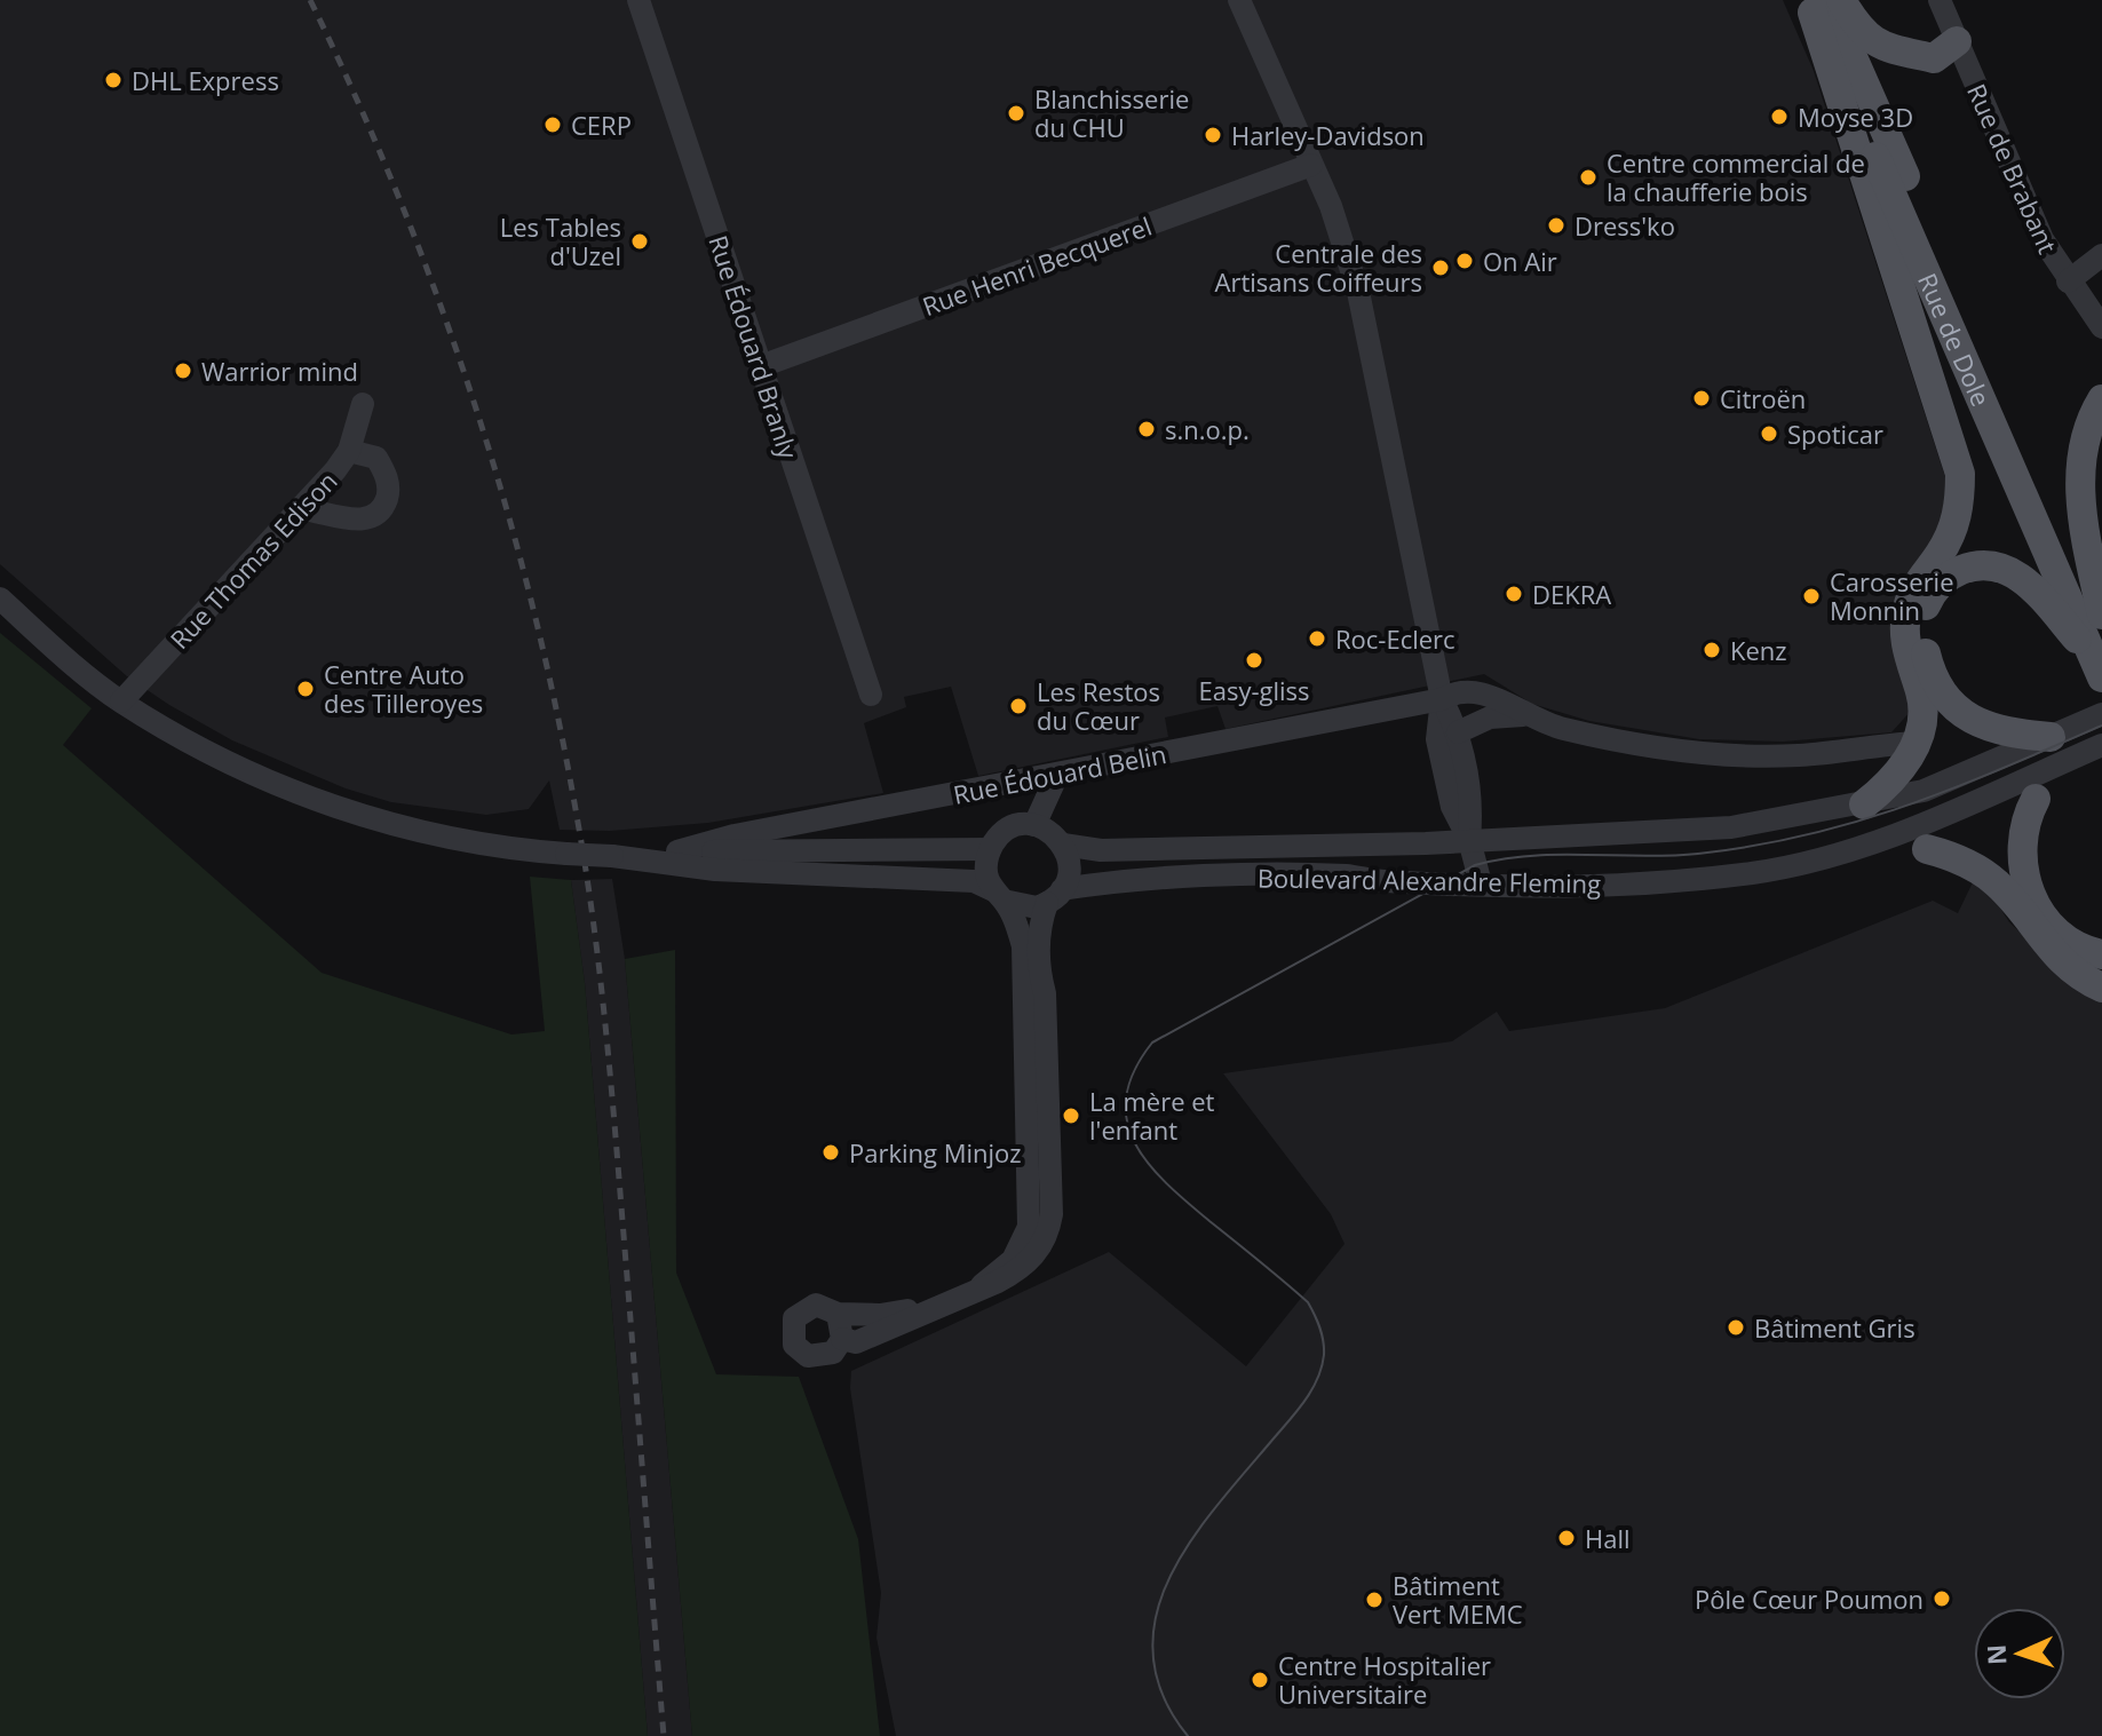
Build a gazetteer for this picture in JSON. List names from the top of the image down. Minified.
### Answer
{"streets":{"main road":["Rue de Dole"],"street":["Rue de Brabant","Rue Henri Becquerel","Rue Édouard Branly","Rue Thomas Edison","Rue Édouard Belin","Boulevard Alexandre Fleming"]},"crossings":[["Rue Henri Becquerel","Rue Édouard Branly"]],"places":["DHL Express","Blanchisserie du CHU","Moyse 3D","CERP","Harley-Davidson","Centre commercial de la chaufferie bois","Dress'ko","Les Tables d'Uzel","On Air","Centrale des Artisans Coiffeurs","Warrior mind","Citroën","s.n.o.p.","Spoticar","DEKRA","Carosserie Monnin","Roc-Eclerc","Kenz","Easy-gliss","Centre Auto des Tilleroyes","Les Restos du Cœur","La mère et l'enfant","Parking Minjoz","Bâtiment Gris","Hall","Pôle Cœur Poumon","Bâtiment Vert MEMC","Centre Hospitalier Universitaire"],"north":"left"}
